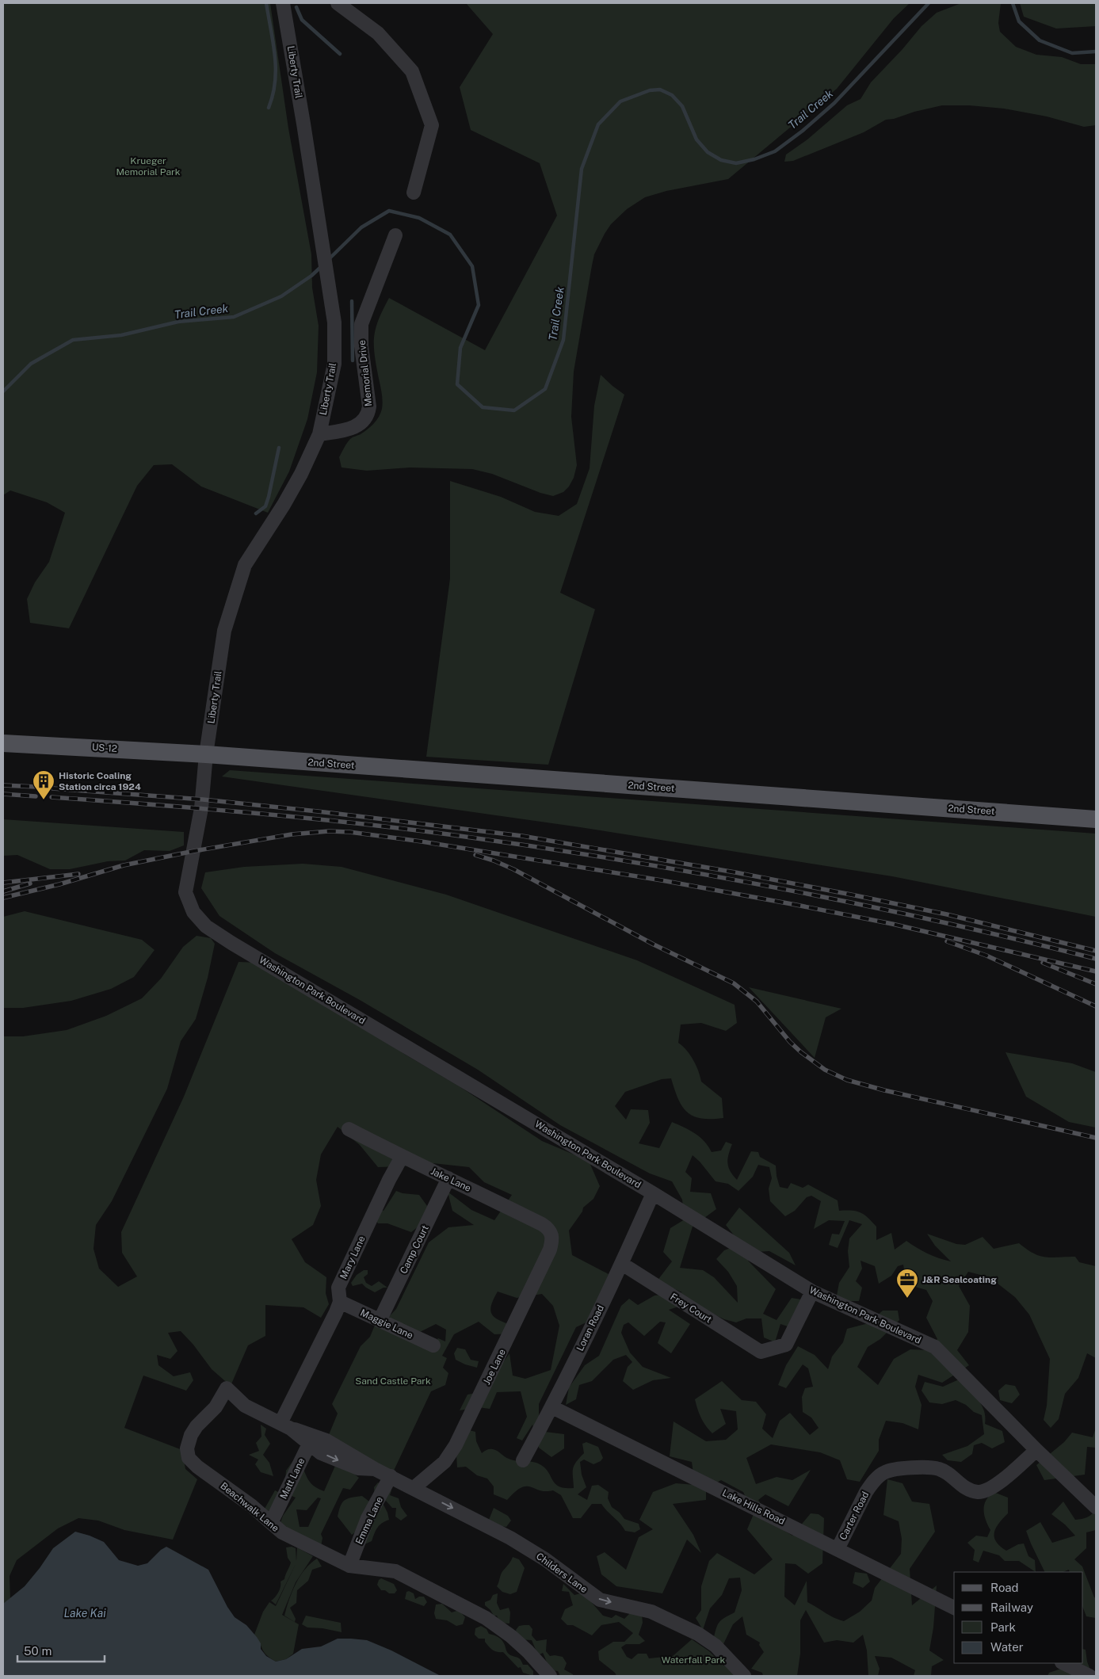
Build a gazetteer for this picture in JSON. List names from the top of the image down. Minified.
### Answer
{"streets":{"main road":["US-12","2nd Street"],"street":["Liberty Trail","Memorial Drive","Washington Park Boulevard","Jake Lane","Camp Court","Mary Lane","Frey Court","Maggie Lane","Loran Road","Joe Lane","Matt Lane","Beachwalk Lane","Lake Hills Road","Carter Road","Emma Lane","Childers Lane"]},"crossings":[["Liberty Trail","Memorial Drive"],["Liberty Trail","US-12"],["Liberty Trail","2nd Street"],["Liberty Trail","Washington Park Boulevard"],["US-12","2nd Street"],["US-12","Washington Park Boulevard"],["2nd Street","Washington Park Boulevard"],["Washington Park Boulevard","Frey Court"],["Washington Park Boulevard","Loran Road"],["Washington Park Boulevard","Carter Road"],["Jake Lane","Camp Court"],["Jake Lane","Mary Lane"],["Jake Lane","Joe Lane"],["Camp Court","Maggie Lane"],["Mary Lane","Maggie Lane"],["Mary Lane","Childers Lane"],["Frey Court","Loran Road"],["Loran Road","Lake Hills Road"],["Joe Lane","Childers Lane"],["Matt Lane","Beachwalk Lane"],["Matt Lane","Childers Lane"],["Beachwalk Lane","Emma Lane"],["Beachwalk Lane","Childers Lane"],["Lake Hills Road","Carter Road"],["Emma Lane","Childers Lane"]],"one_way":["Childers Lane"],"water":["Trail Creek","Lake Kai"],"parks":["Krueger Memorial Park","Sand Castle Park","Waterfall Park"],"places":{"building":["Historic Coaling Station circa 1924"],"office":["J&R Sealcoating"]},"legend":["Road","Railway","Park","Water"],"scale_bar":"50 m"}
